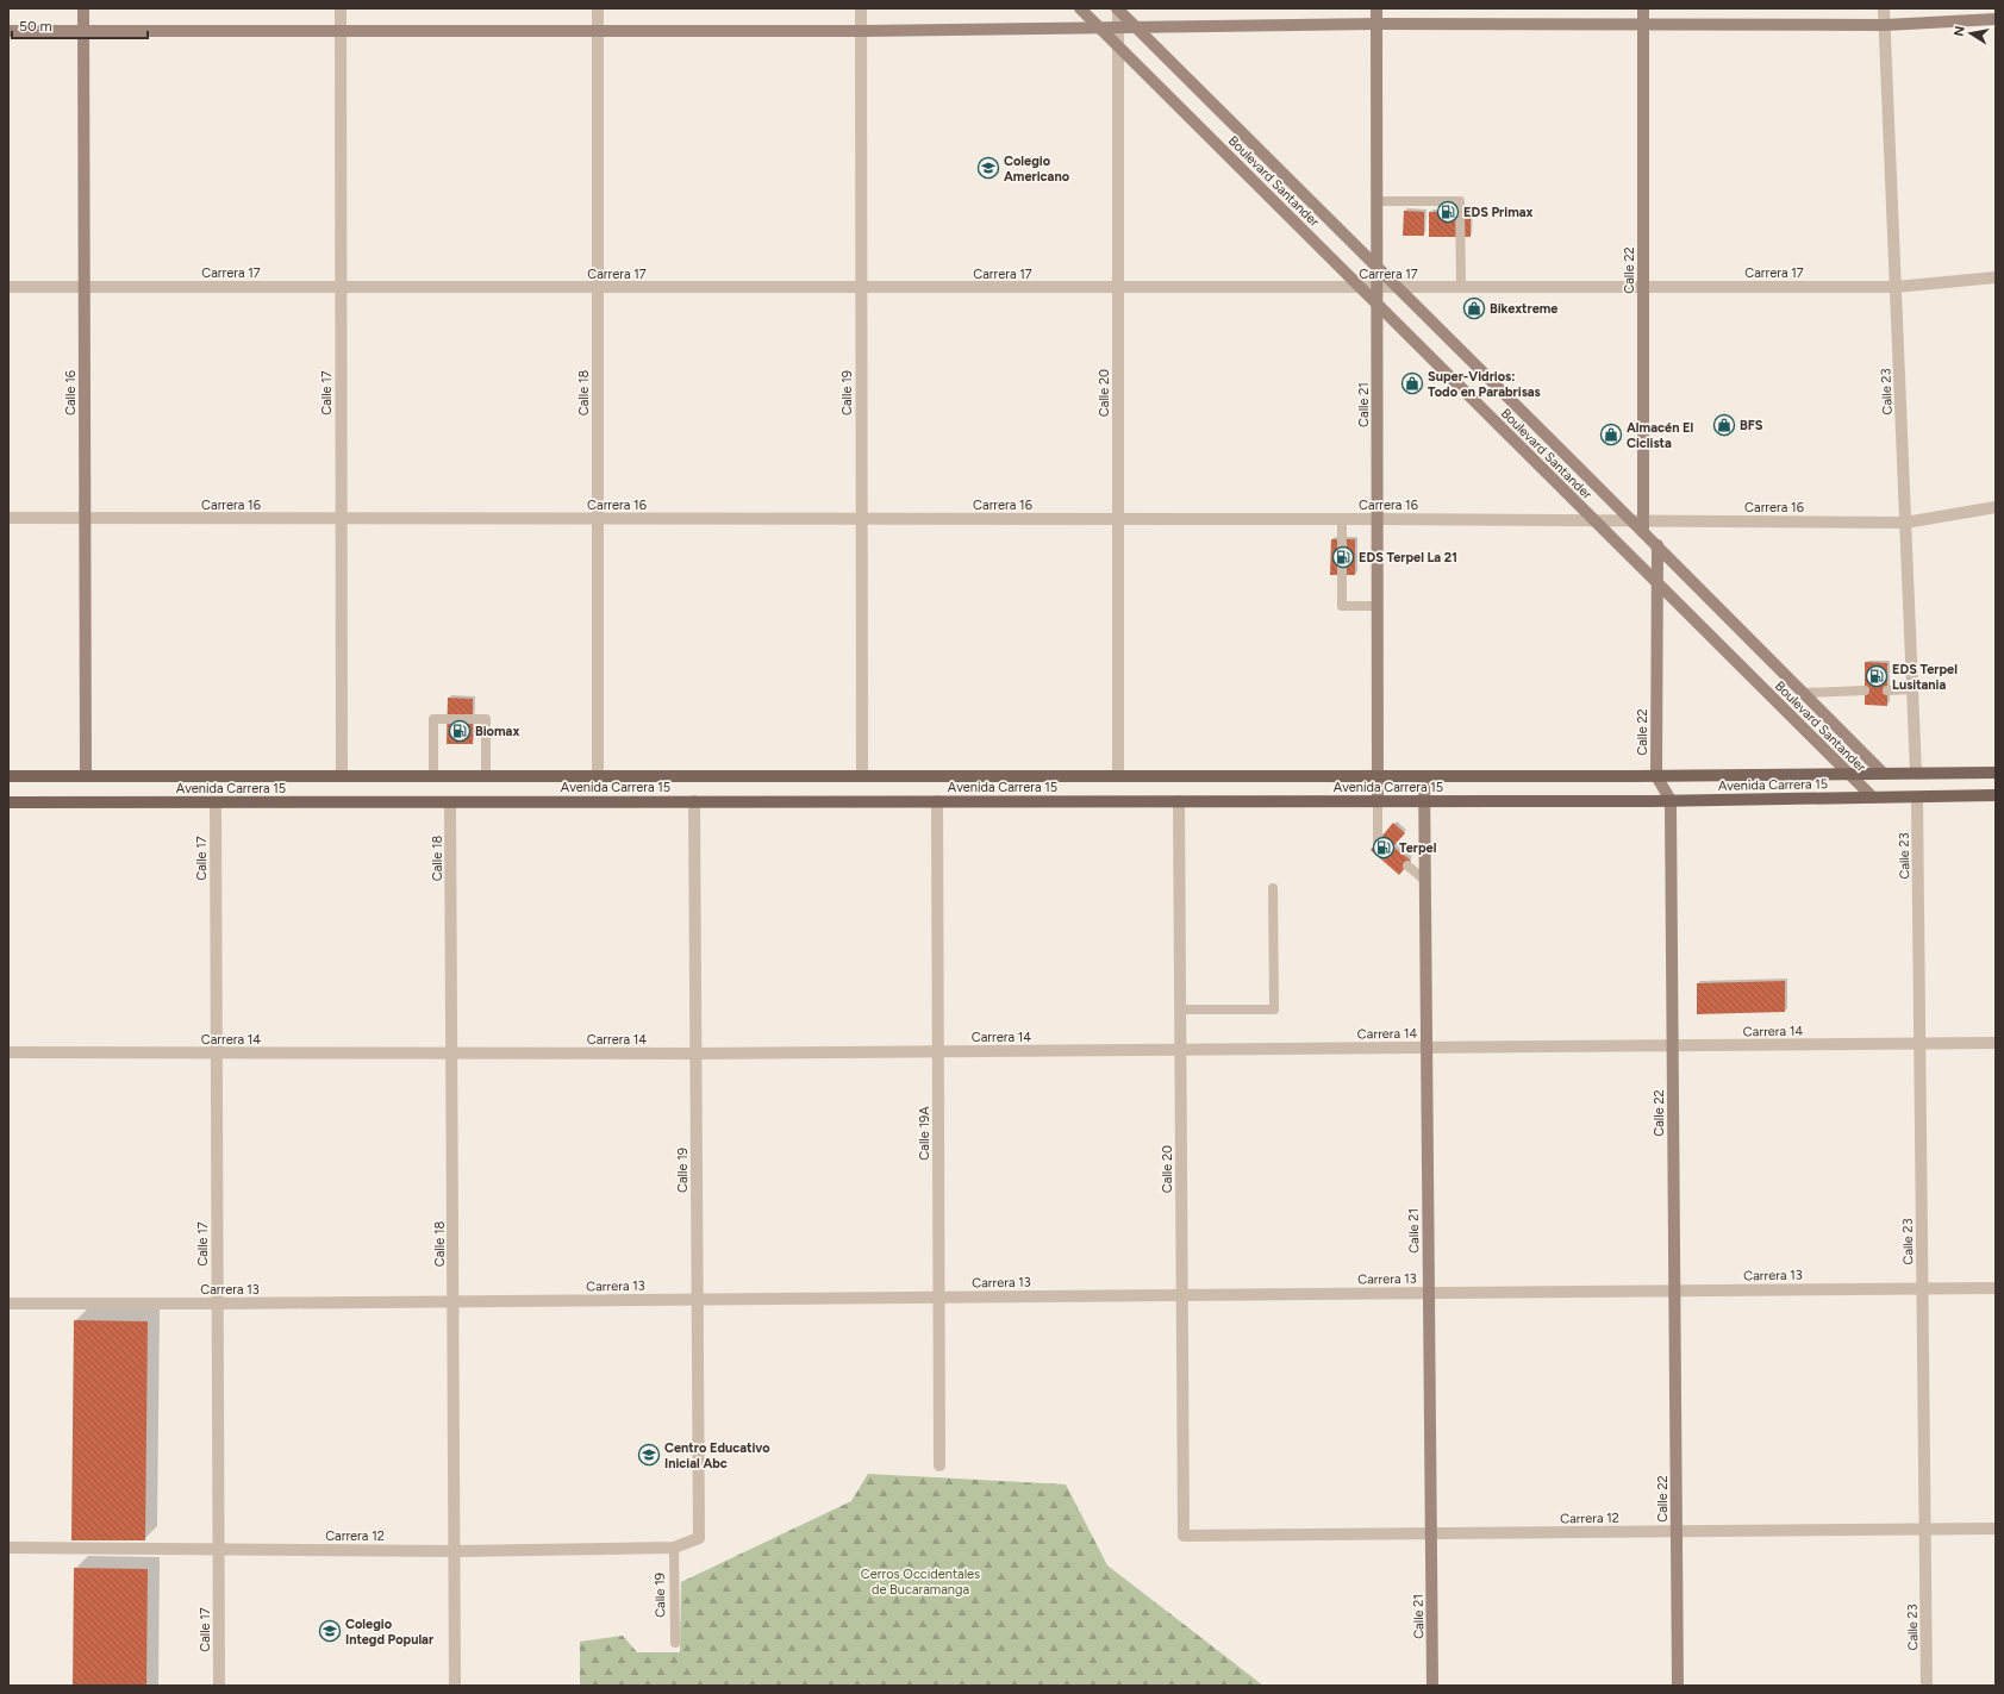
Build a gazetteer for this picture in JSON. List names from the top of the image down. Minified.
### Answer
{"streets":{"main road":["Avenida Carrera 15"],"street":["Boulevard Santander","Calle 22","Carrera 17","Calle 23","Calle 16","Calle 17","Calle 18","Calle 19","Calle 20","Calle 21","Carrera 16","Carrera 14","Calle 19A","Carrera 13","Carrera 12"]},"crossings":[["Boulevard Santander","Calle 22"],["Boulevard Santander","Carrera 17"],["Boulevard Santander","Calle 20"],["Boulevard Santander","Calle 21"],["Boulevard Santander","Carrera 16"],["Boulevard Santander","Avenida Carrera 15"],["Calle 22","Carrera 17"],["Calle 22","Carrera 16"],["Calle 22","Avenida Carrera 15"],["Calle 22","Carrera 14"],["Calle 22","Carrera 13"],["Calle 22","Carrera 12"],["Carrera 17","Calle 23"],["Carrera 17","Calle 16"],["Carrera 17","Calle 17"],["Carrera 17","Calle 18"],["Carrera 17","Calle 19"],["Carrera 17","Calle 20"],["Carrera 17","Calle 21"],["Calle 23","Carrera 16"],["Calle 23","Avenida Carrera 15"],["Calle 23","Carrera 14"],["Calle 23","Carrera 13"],["Calle 23","Carrera 12"],["Calle 16","Carrera 16"],["Calle 16","Avenida Carrera 15"],["Calle 17","Carrera 16"],["Calle 17","Avenida Carrera 15"],["Calle 17","Carrera 14"],["Calle 17","Carrera 13"],["Calle 17","Carrera 12"],["Calle 18","Carrera 16"],["Calle 18","Avenida Carrera 15"],["Calle 18","Carrera 14"],["Calle 18","Carrera 13"],["Calle 18","Carrera 12"],["Calle 19","Carrera 16"],["Calle 19","Avenida Carrera 15"],["Calle 19","Carrera 14"],["Calle 19","Carrera 13"],["Calle 19","Carrera 12"],["Calle 20","Carrera 16"],["Calle 20","Avenida Carrera 15"],["Calle 20","Carrera 14"],["Calle 20","Carrera 13"],["Calle 20","Carrera 12"],["Calle 21","Carrera 16"],["Calle 21","Avenida Carrera 15"],["Calle 21","Carrera 14"],["Calle 21","Carrera 13"],["Calle 21","Carrera 12"],["Avenida Carrera 15","Calle 19A"],["Carrera 14","Calle 19A"],["Calle 19A","Carrera 13"]],"parks":["Cerros Occidentales de Bucaramanga"],"places":{"school or university":["Colegio Americano","Centro Educativo Inicial Abc","Colegio Integd Popular"],"fuel station":["EDS Primax","EDS Terpel La 21","EDS Terpel Lusitania","Biomax","Terpel"],"shop":["Bikextreme","Super-Vidrios: Todo en Parabrisas","BFS","Almacén El Ciclista"]},"scale_bar":"50 m","north":"left"}
